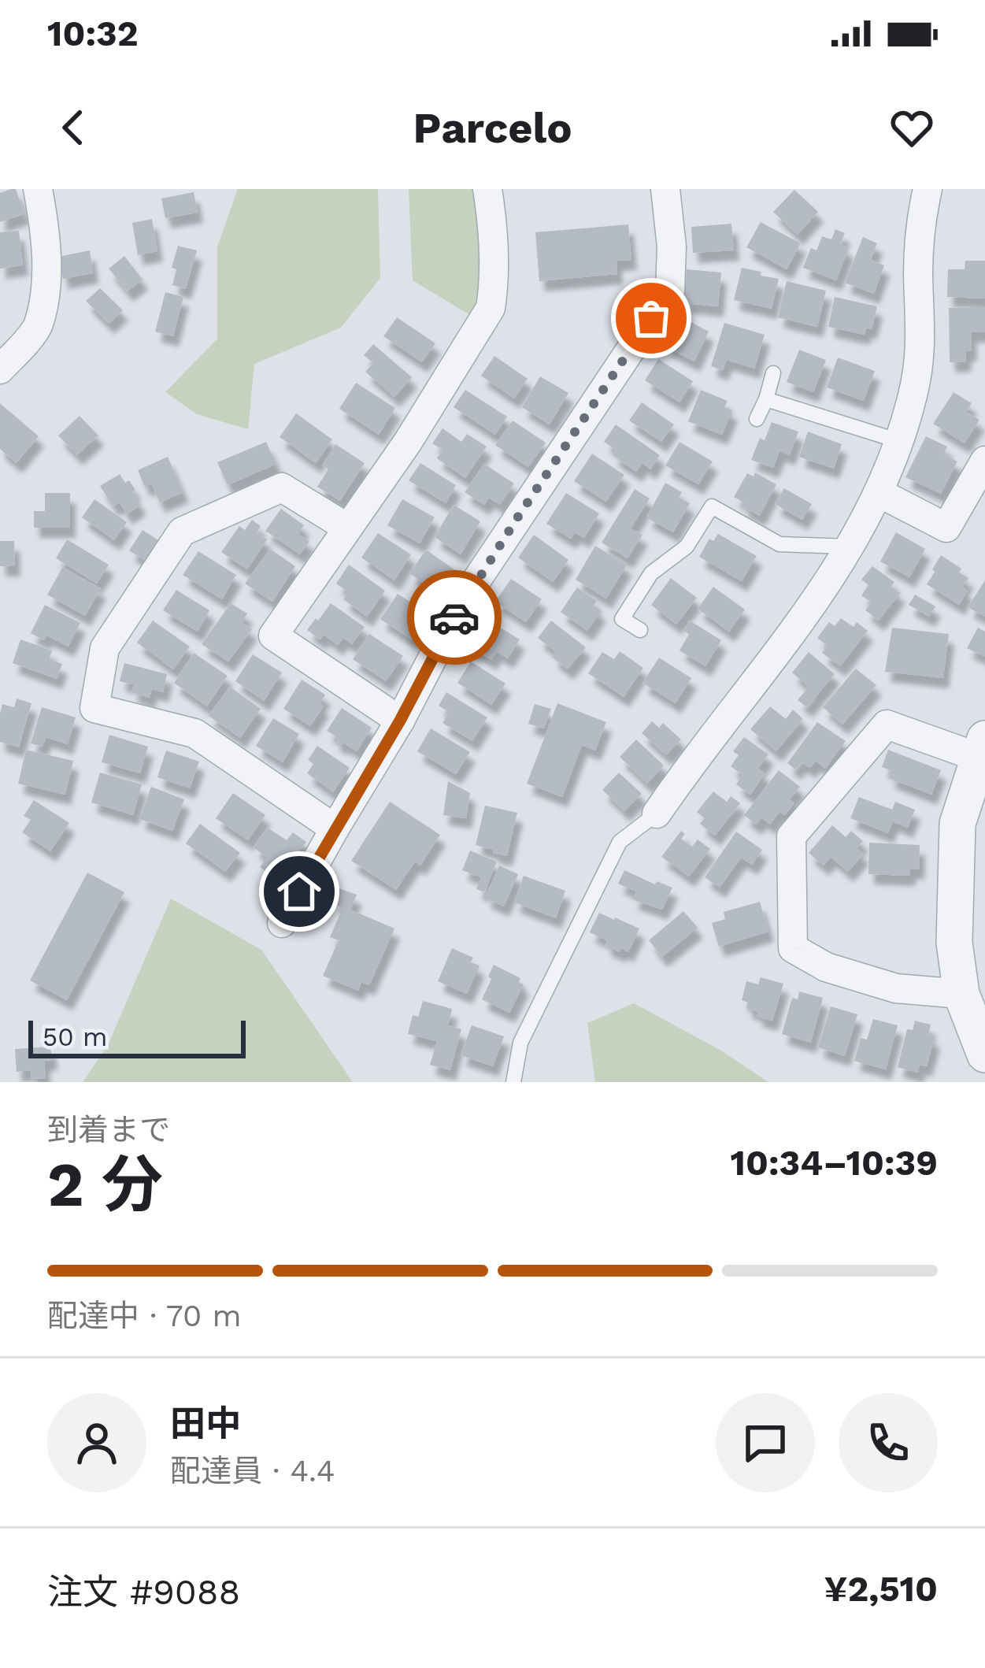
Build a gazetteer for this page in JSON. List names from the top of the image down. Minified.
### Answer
{"scale_bar":"50 m","page":{"status":"10:32","header":"Parcelo","scale":"50 m","heading":["2 分","到着まで","10:34–10:39"],"panel":["田中","配達員 · 4.4","注文 #9088","¥2,510"],"bar":"配達中 · 70 m"}}
